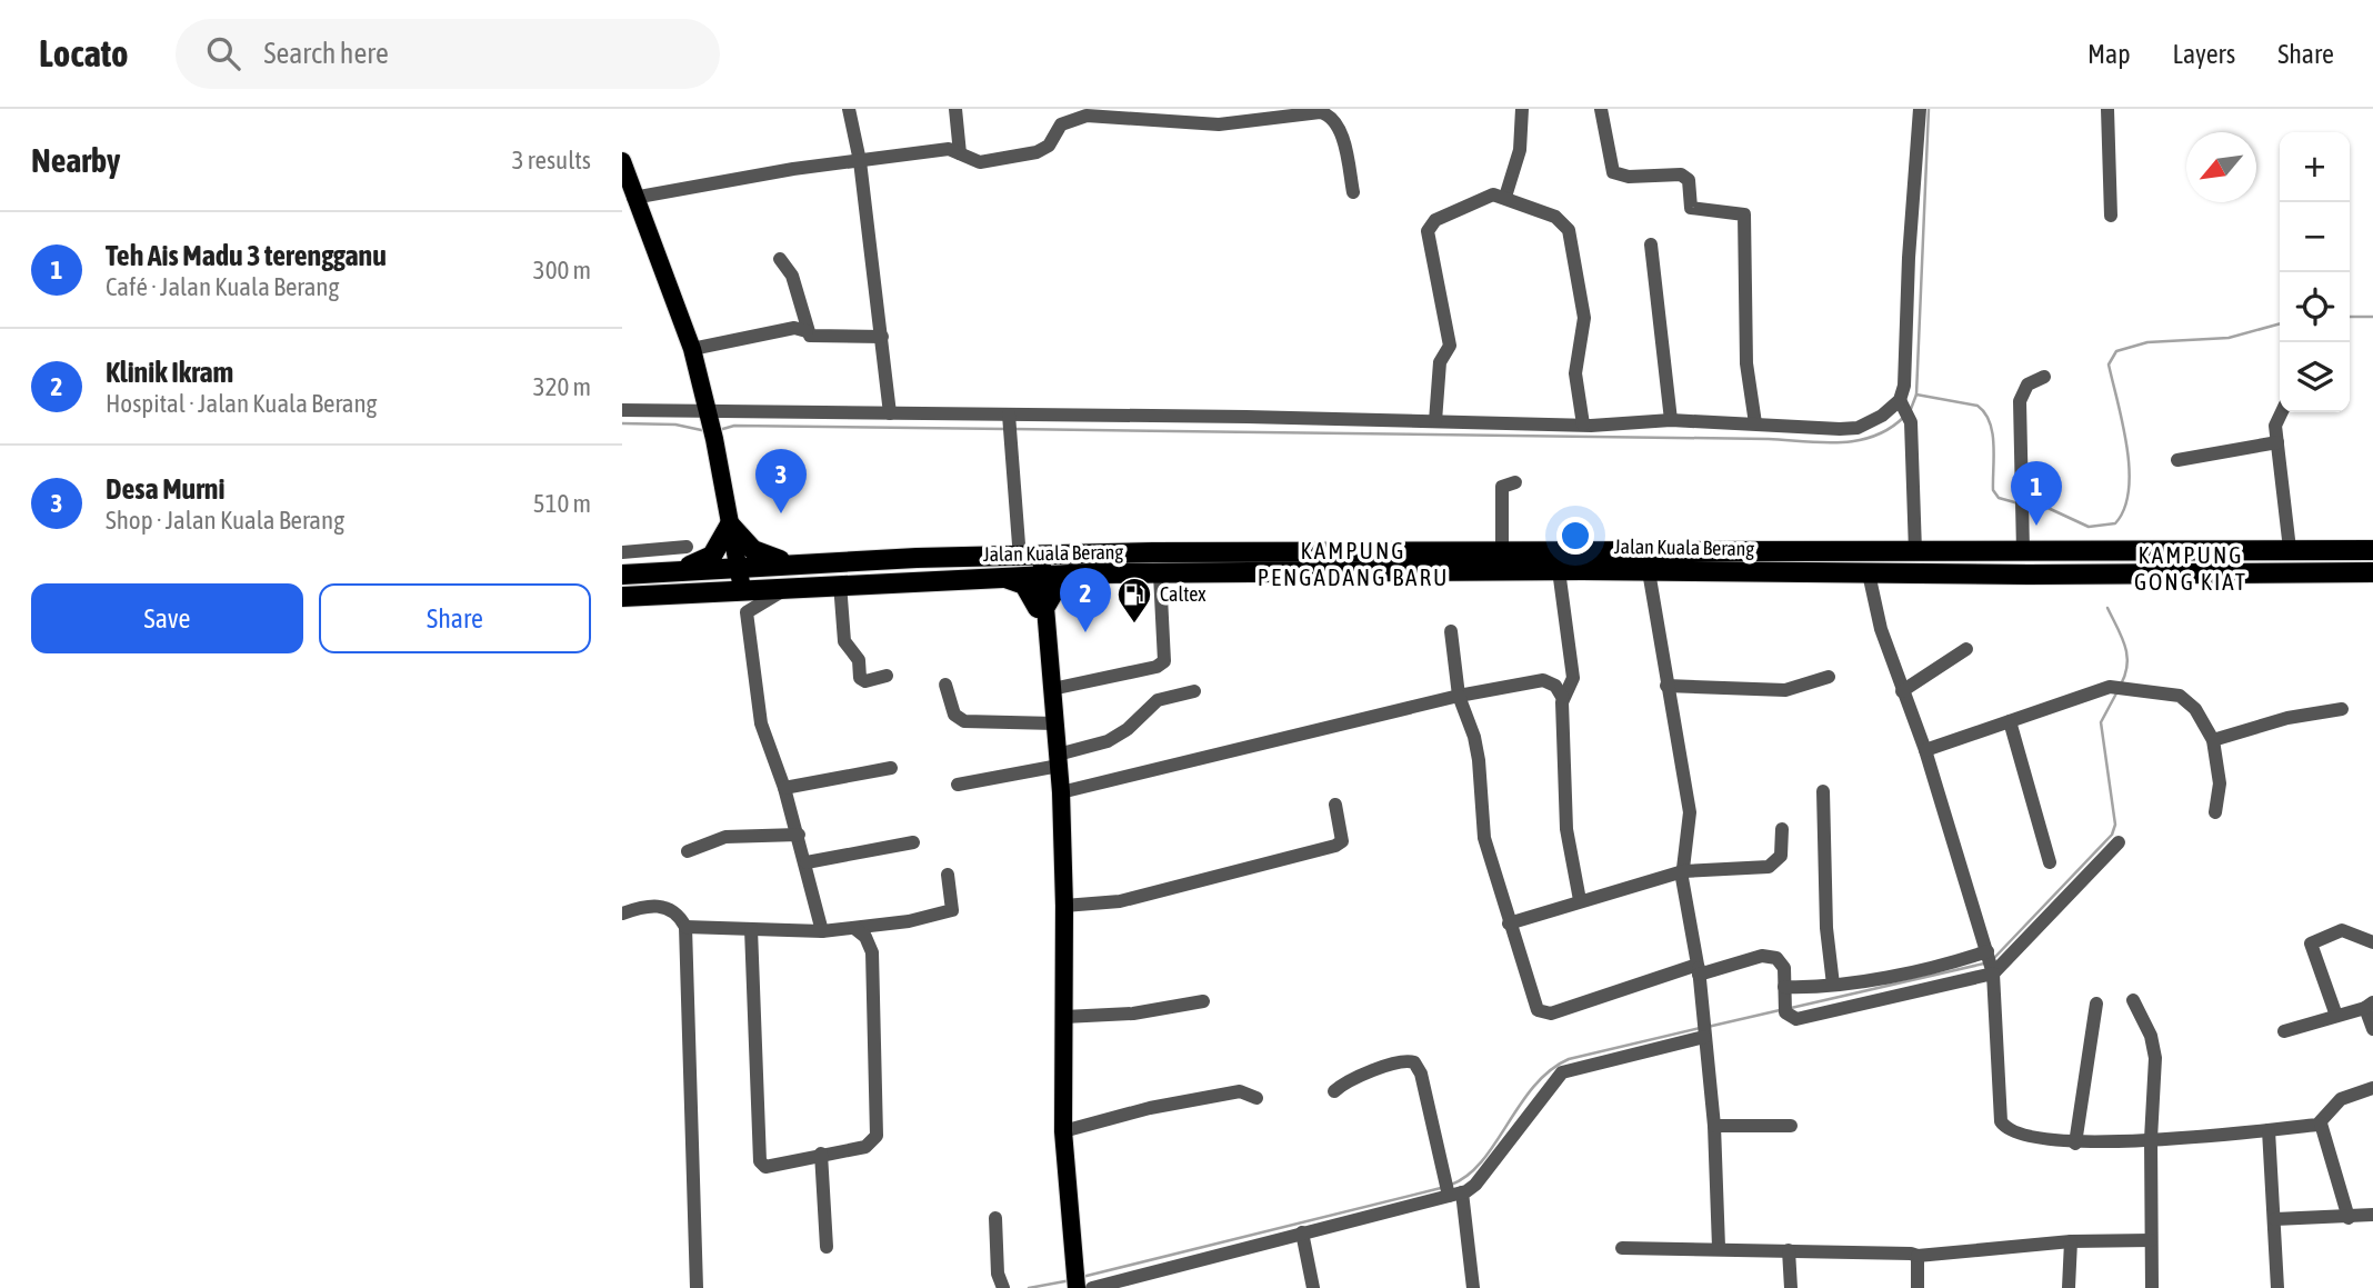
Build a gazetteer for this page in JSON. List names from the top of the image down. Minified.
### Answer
{"streets":{"highway":["Jalan Kuala Berang"]},"districts":["KAMPUNG PENGADANG BARU","KAMPUNG GONG KIAT"],"places":{"fuel station":["Caltex"]},"north":"bottom left","page":{"header":"Locato","search":"Search here","nav":["Map","Layers","Share"],"heading":["Nearby","3 results"],"map_buttons":["+","−"],"list":[{"mark":"1","name":"Teh Ais Madu 3 terengganu","note":"Café · Jalan Kuala Berang","value":"300 m"},{"mark":"2","name":"Klinik Ikram","note":"Hospital · Jalan Kuala Berang","value":"320 m"},{"mark":"3","name":"Desa Murni","note":"Shop · Jalan Kuala Berang","value":"510 m"}],"pins":["3","1","2"],"buttons":["Save","Share"]}}
